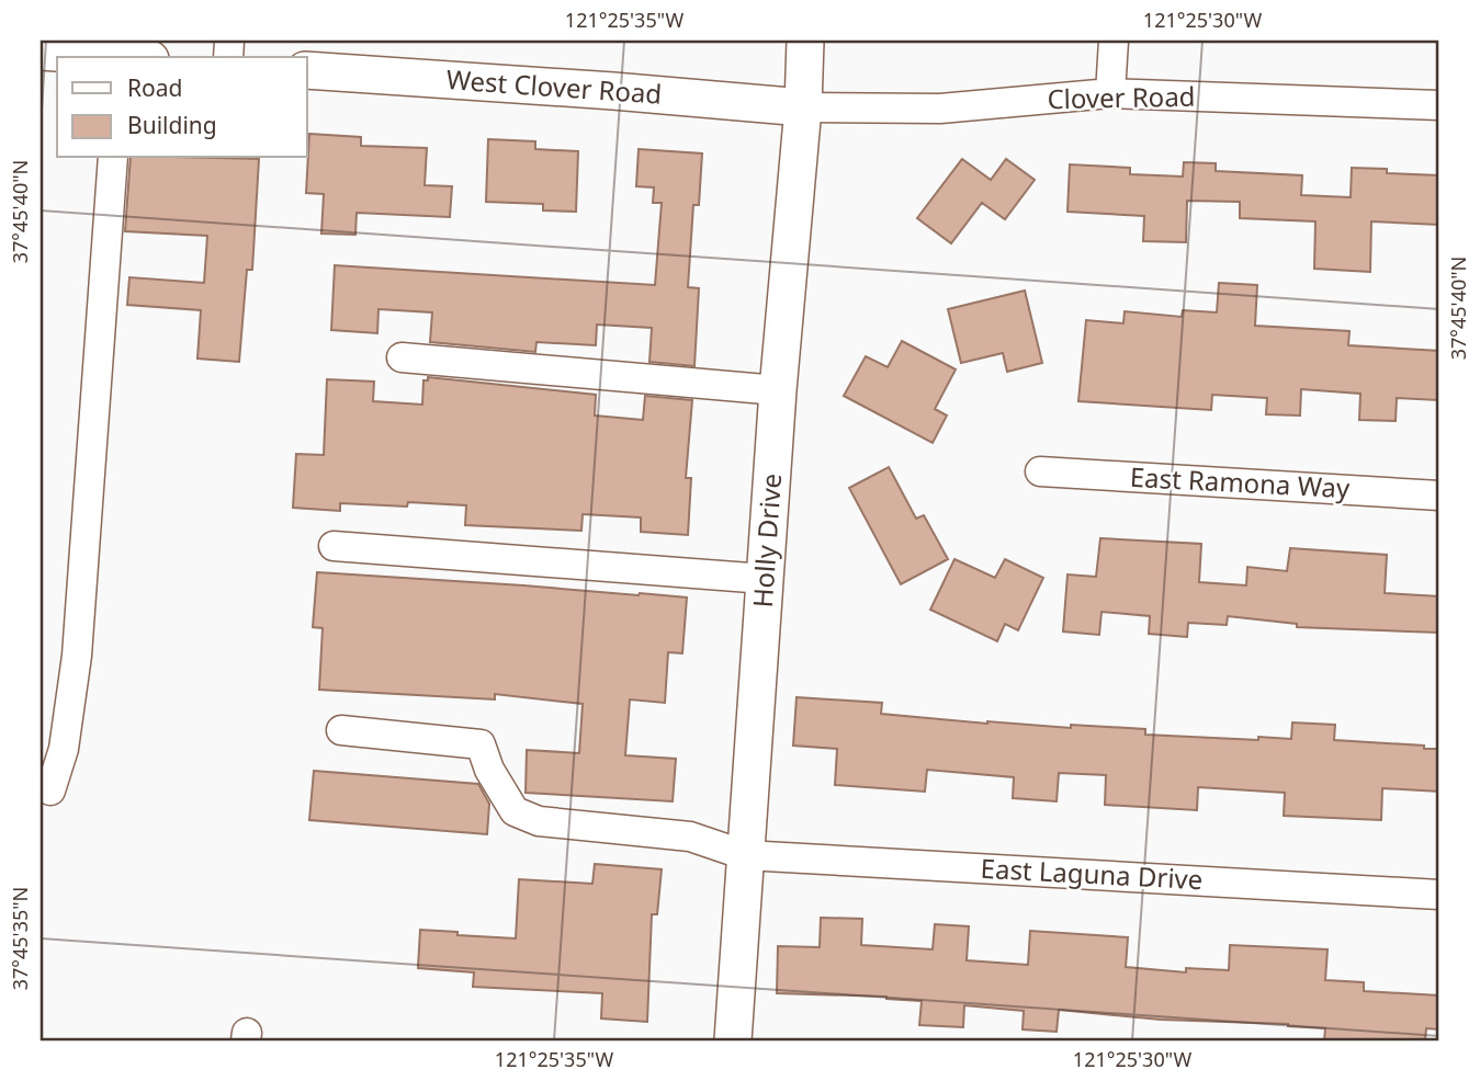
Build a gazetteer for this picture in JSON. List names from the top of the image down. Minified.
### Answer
{"streets":{"street":["West Clover Road","Clover Road","East Ramona Way","Holly Drive","East Laguna Drive"]},"crossings":[["West Clover Road","Clover Road"],["West Clover Road","Holly Drive"],["Clover Road","Holly Drive"],["Holly Drive","East Laguna Drive"]],"legend":["Road","Building"],"coordinates":["121°25'35\"W","121°25'30\"W","37°45'40\"N","37°45'35\"N"]}
